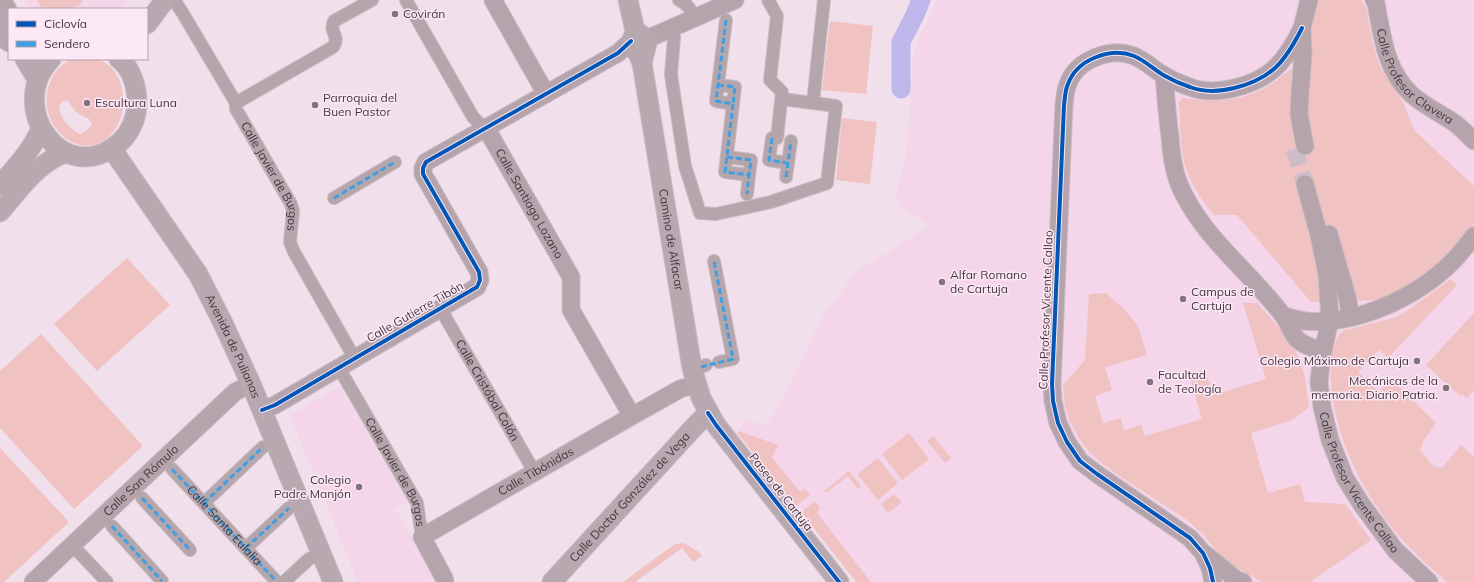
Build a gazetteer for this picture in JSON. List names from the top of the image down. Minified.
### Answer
{"streets":{"main road":["Camino de Alfacar","Avenida de Pulianas","Paseo de Cartuja","Calle Doctor González de Vega"],"street":["Calle Profesor Clavera","Calle Javier de Burgos","Calle Santiago Lozano","Calle Profesor Vicente Callao","Calle Gutierre Tibón","Calle Cristóbal Colón","Calle Tibónidas","Calle San Rómulo","Calle Santa Eulalia"]},"crossings":[["Calle Javier de Burgos","Calle Gutierre Tibón"],["Calle Javier de Burgos","Calle Tibónidas"],["Calle Santiago Lozano","Calle Gutierre Tibón"],["Calle Santiago Lozano","Calle Tibónidas"],["Camino de Alfacar","Calle Gutierre Tibón"],["Camino de Alfacar","Calle Tibónidas"],["Camino de Alfacar","Paseo de Cartuja"],["Camino de Alfacar","Calle Doctor González de Vega"],["Calle Gutierre Tibón","Avenida de Pulianas"],["Calle Gutierre Tibón","Calle Cristóbal Colón"],["Avenida de Pulianas","Calle San Rómulo"],["Calle Cristóbal Colón","Calle Tibónidas"],["Paseo de Cartuja","Calle Doctor González de Vega"]],"places":["Covirán","Escultura Luna","Parroquia del Buen Pastor","Alfar Romano de Cartuja","Campus de Cartuja","Colegio Máximo de Cartuja","Facultad de Teología","Mecánicas de la memoria. Diario Patria.","Colegio Padre Manjón"],"legend":["Ciclovía","Sendero"]}
